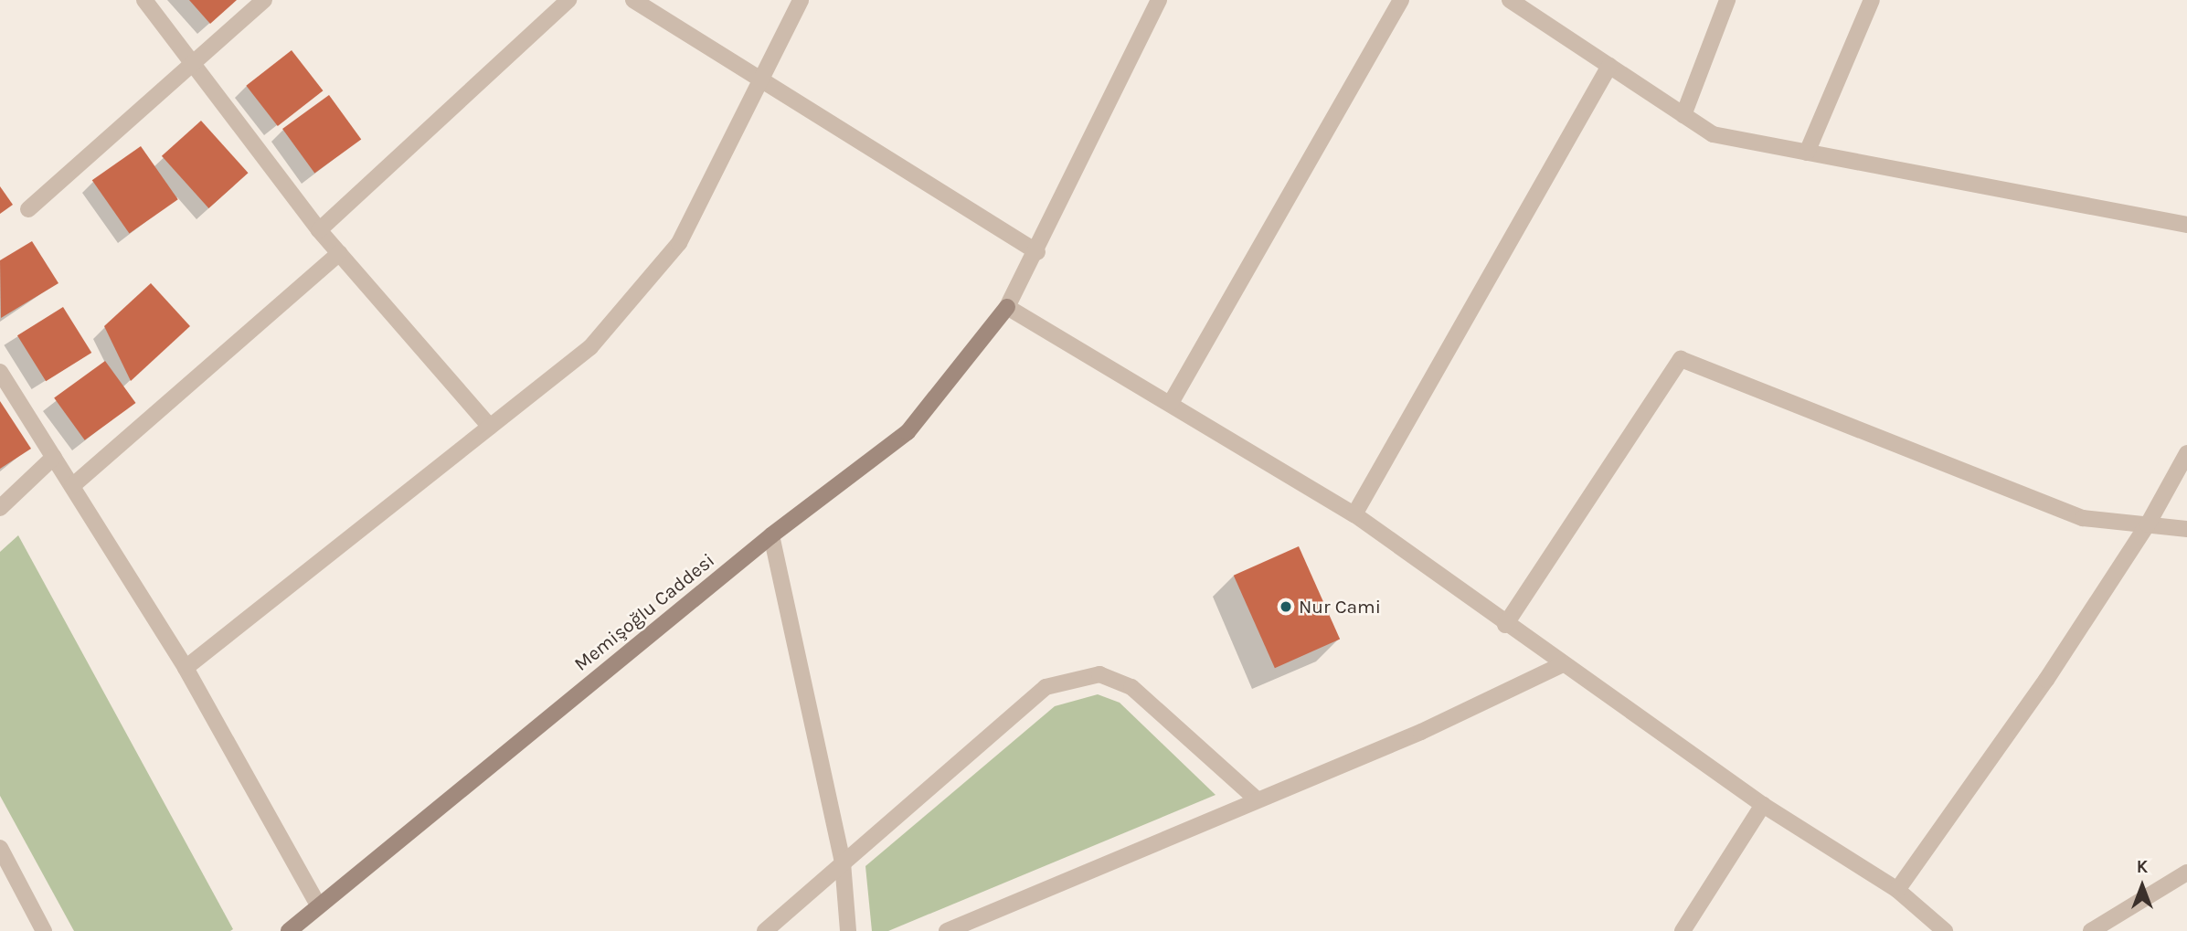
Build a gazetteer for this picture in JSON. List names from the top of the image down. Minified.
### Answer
{"streets":{"street":["Memişoğlu Caddesi"]},"places":["Nur Cami"],"north":"top"}
